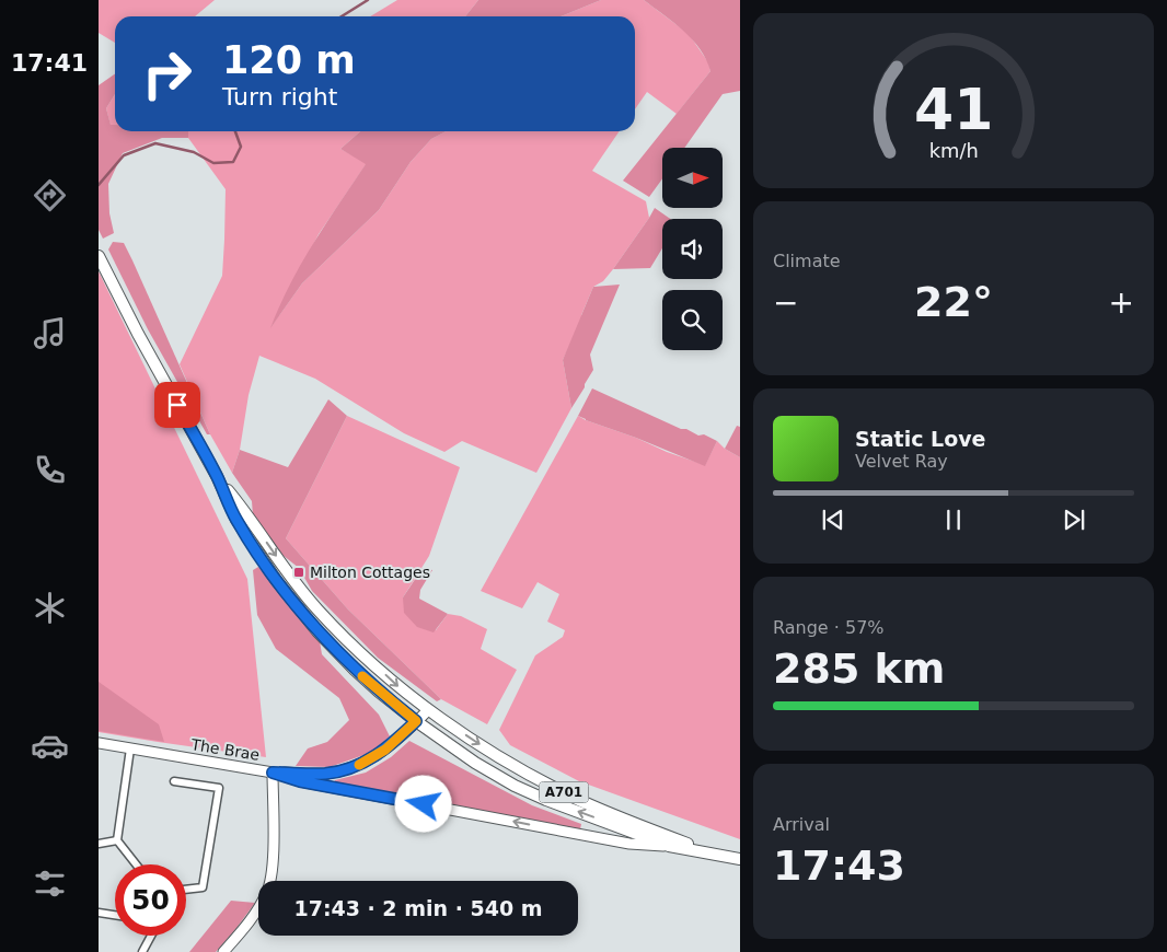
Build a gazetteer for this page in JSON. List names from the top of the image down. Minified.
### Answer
{"streets":{"main road":["The Brae","A701"]},"crossings":[["The Brae","A701"]],"places":{"transit":["Milton Cottages"]},"north":"right","page":{"tabs":"17:41","turn":["120 m","Turn right"],"tile":["Climate",["Range · 57%","285 km"],["Arrival","17:43"]],"heat":["−","22°","+"],"song":["Static Love","Velvet Ray"],"limit":"50","trip":"17:43 · 2 min · 540 m","gauge":["41","km/h"]}}
